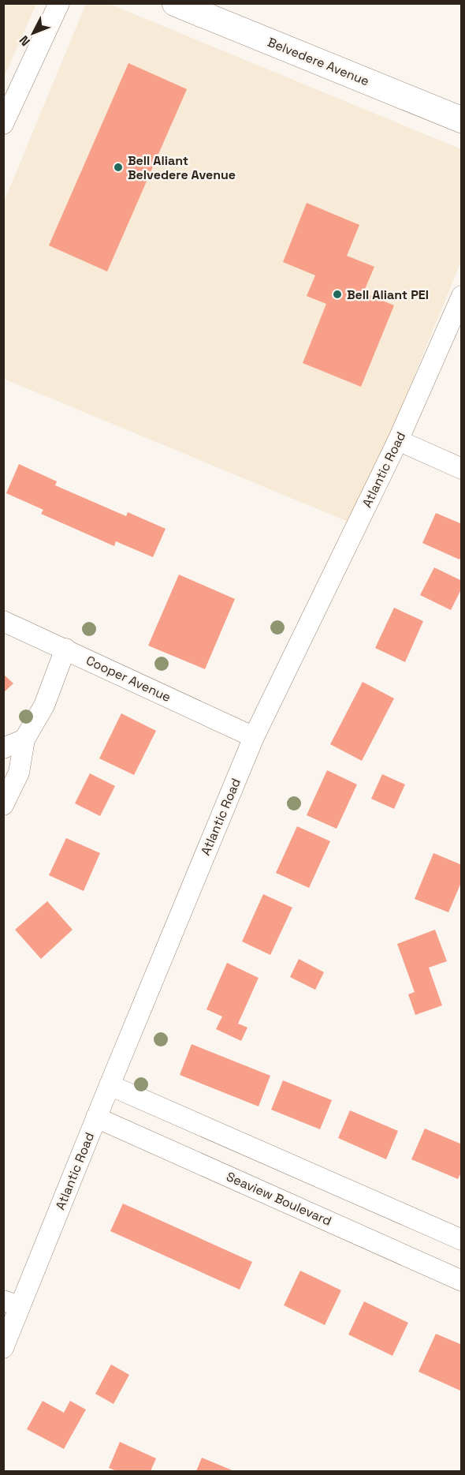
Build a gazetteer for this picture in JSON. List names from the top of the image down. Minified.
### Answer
{"streets":{"main road":["Belvedere Avenue"],"street":["Atlantic Road","Cooper Avenue","Seaview Boulevard"]},"crossings":[["Atlantic Road","Cooper Avenue"],["Atlantic Road","Seaview Boulevard"]],"places":["Bell Aliant Belvedere Avenue","Bell Aliant PEI"],"north":"bottom left"}
